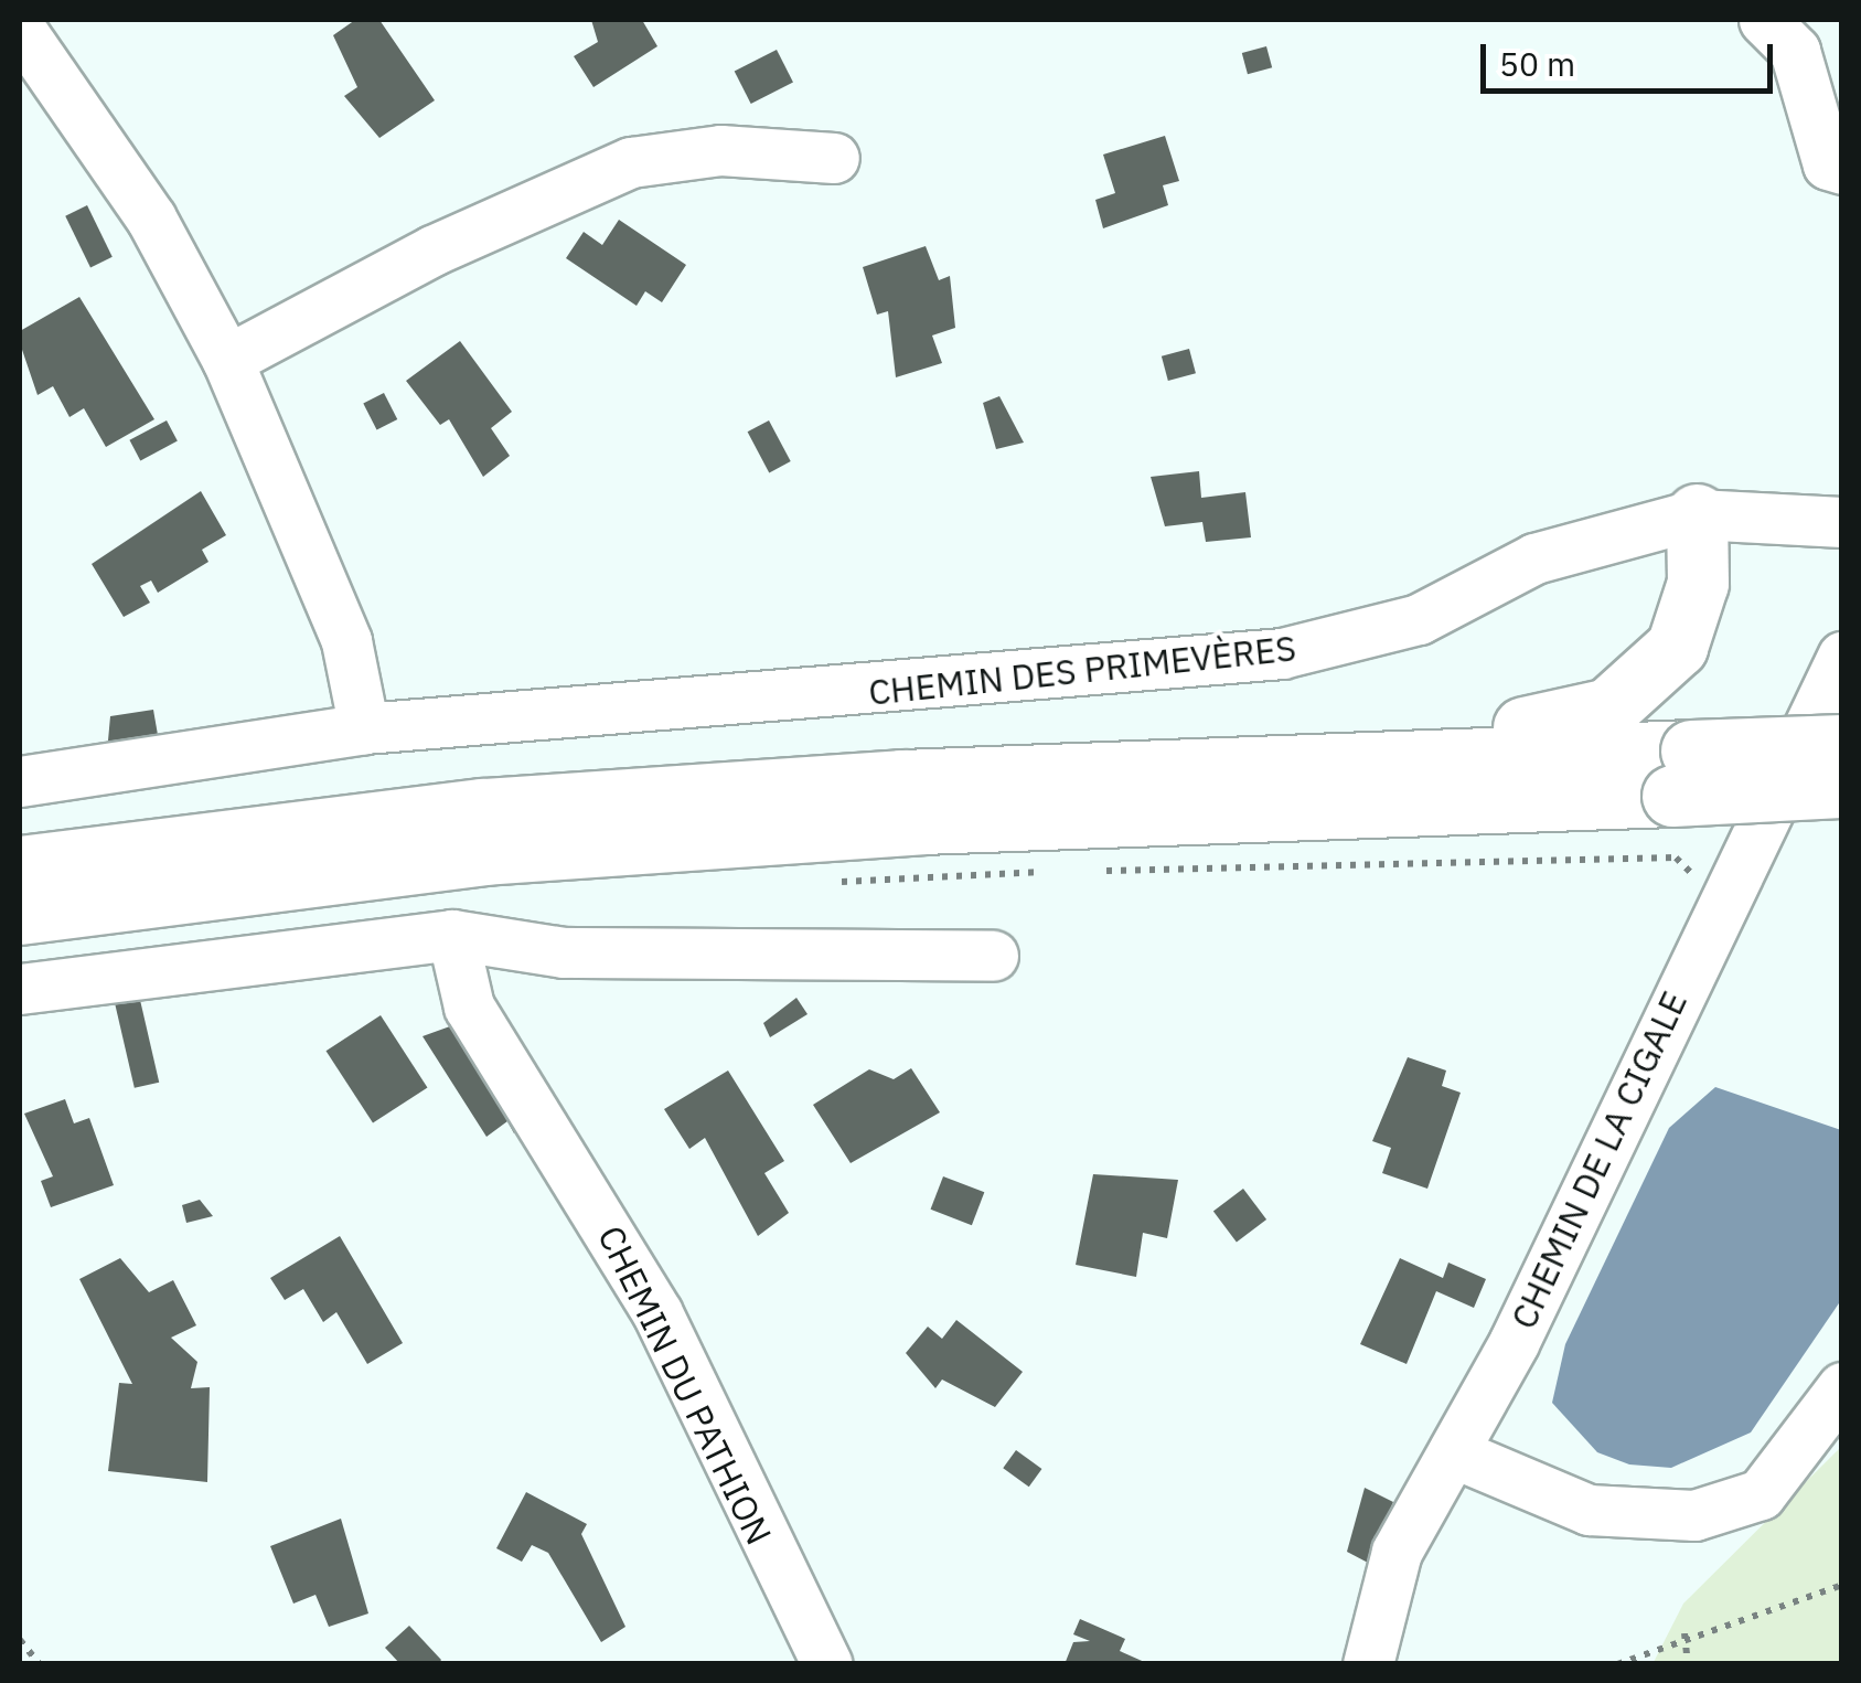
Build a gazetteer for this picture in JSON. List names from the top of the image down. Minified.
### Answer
{"streets":{"street":["CHEMIN DES PRIMEVÈRES","CHEMIN DE LA CIGALE","CHEMIN DU PATHION"]},"scale_bar":"50 m"}
